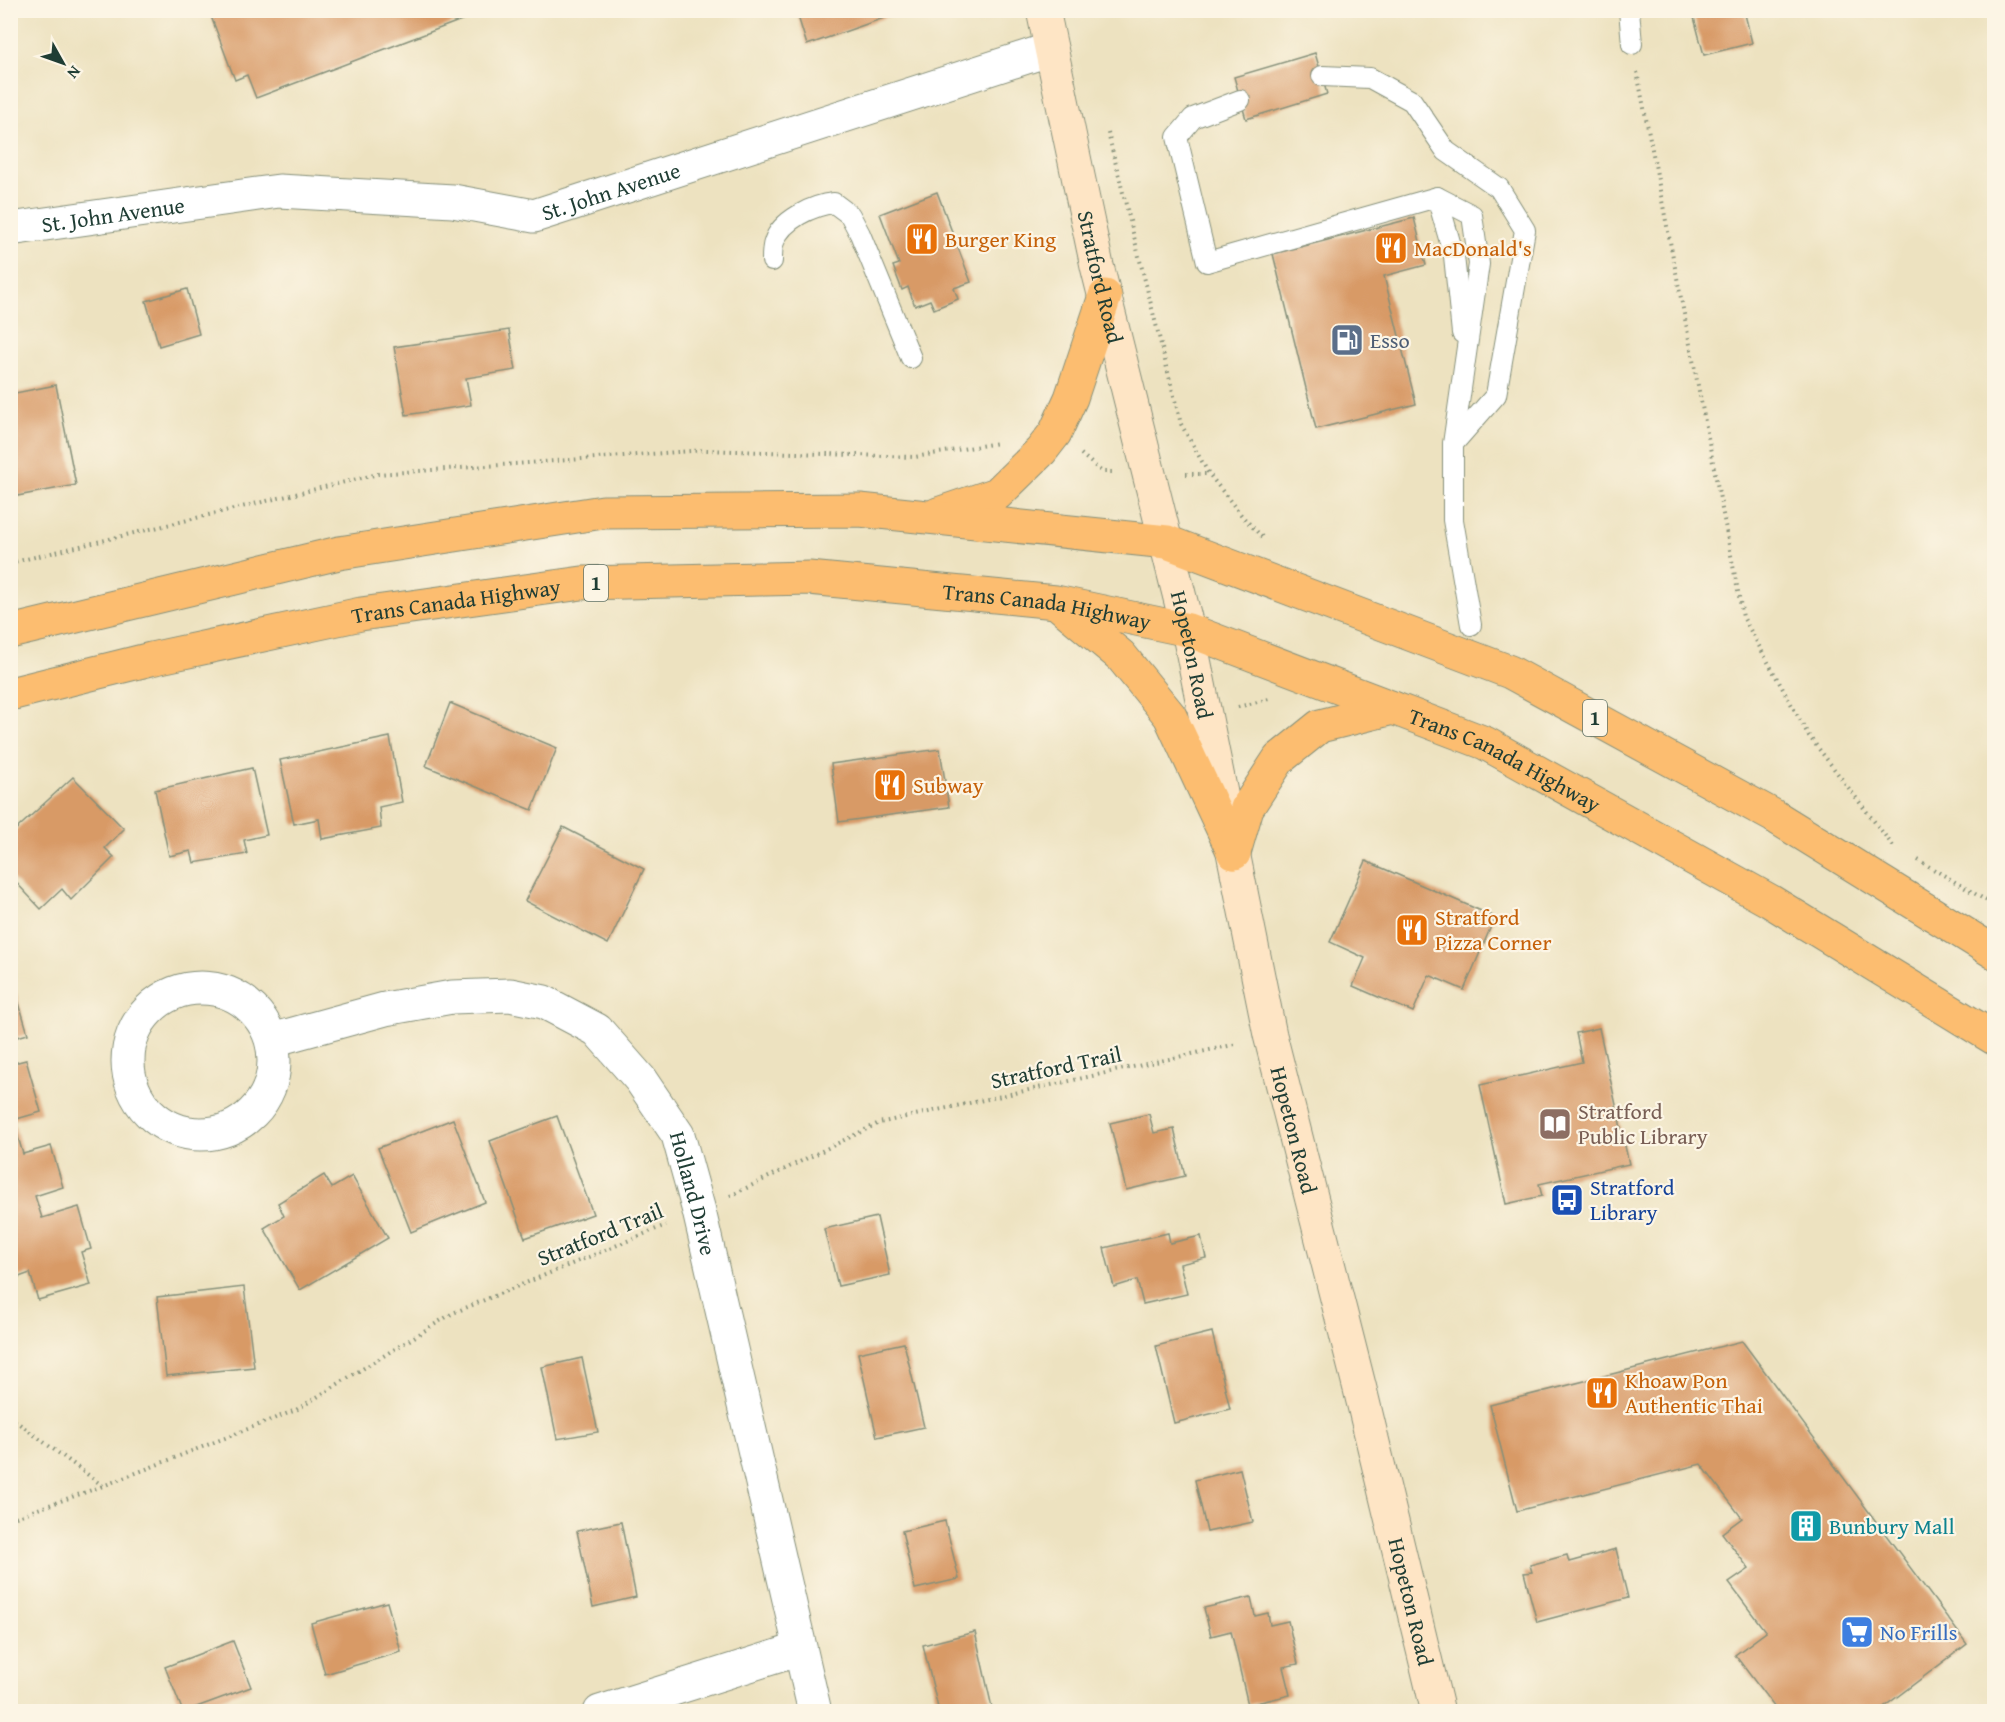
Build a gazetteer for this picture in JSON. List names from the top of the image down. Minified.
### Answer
{"streets":{"highway":["1","Trans Canada Highway"],"main road":["Stratford Road","Hopeton Road"],"street":["St. John Avenue","Holland Drive"],"path":["Stratford Trail"]},"crossings":[["St. John Avenue","Stratford Road"],["Stratford Road","1"],["Stratford Road","Hopeton Road"],["1","Hopeton Road"],["Trans Canada Highway","Hopeton Road"],["Hopeton Road","Stratford Trail"],["Stratford Trail","Holland Drive"]],"places":{"restaurant":["Burger King","MacDonald's","Subway","Stratford Pizza Corner","Khoaw Pon Authentic Thai"],"fuel station":["Esso"],"library":["Stratford Public Library"],"bus stop":["Stratford Library"],"building":["Bunbury Mall"],"supermarket":["No Frills"]},"north":"bottom right"}
